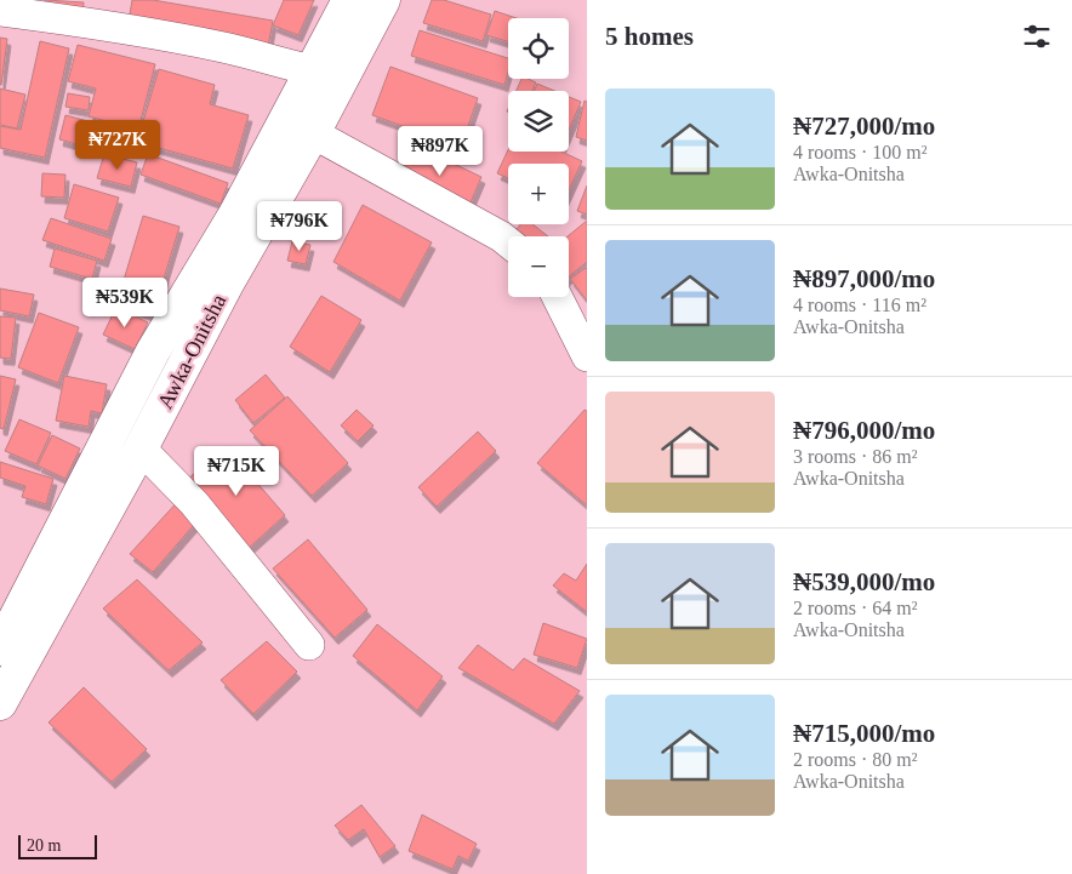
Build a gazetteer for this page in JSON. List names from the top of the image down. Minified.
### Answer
{"streets":{"main road":["Awka-Onitsha"]},"scale_bar":"20 m","page":{"heading":"5 homes","map_buttons":["+","−"],"list":[{"name":"₦727,000/mo","note":"4 rooms · 100 m² · Awka-Onitsha"},{"name":"₦897,000/mo","note":"4 rooms · 116 m² · Awka-Onitsha"},{"name":"₦796,000/mo","note":"3 rooms · 86 m² · Awka-Onitsha"},{"name":"₦539,000/mo","note":"2 rooms · 64 m² · Awka-Onitsha"},{"name":"₦715,000/mo","note":"2 rooms · 80 m² · Awka-Onitsha"}],"price":["₦727K","₦897K","₦796K","₦539K","₦715K"],"scale":"20 m"}}
